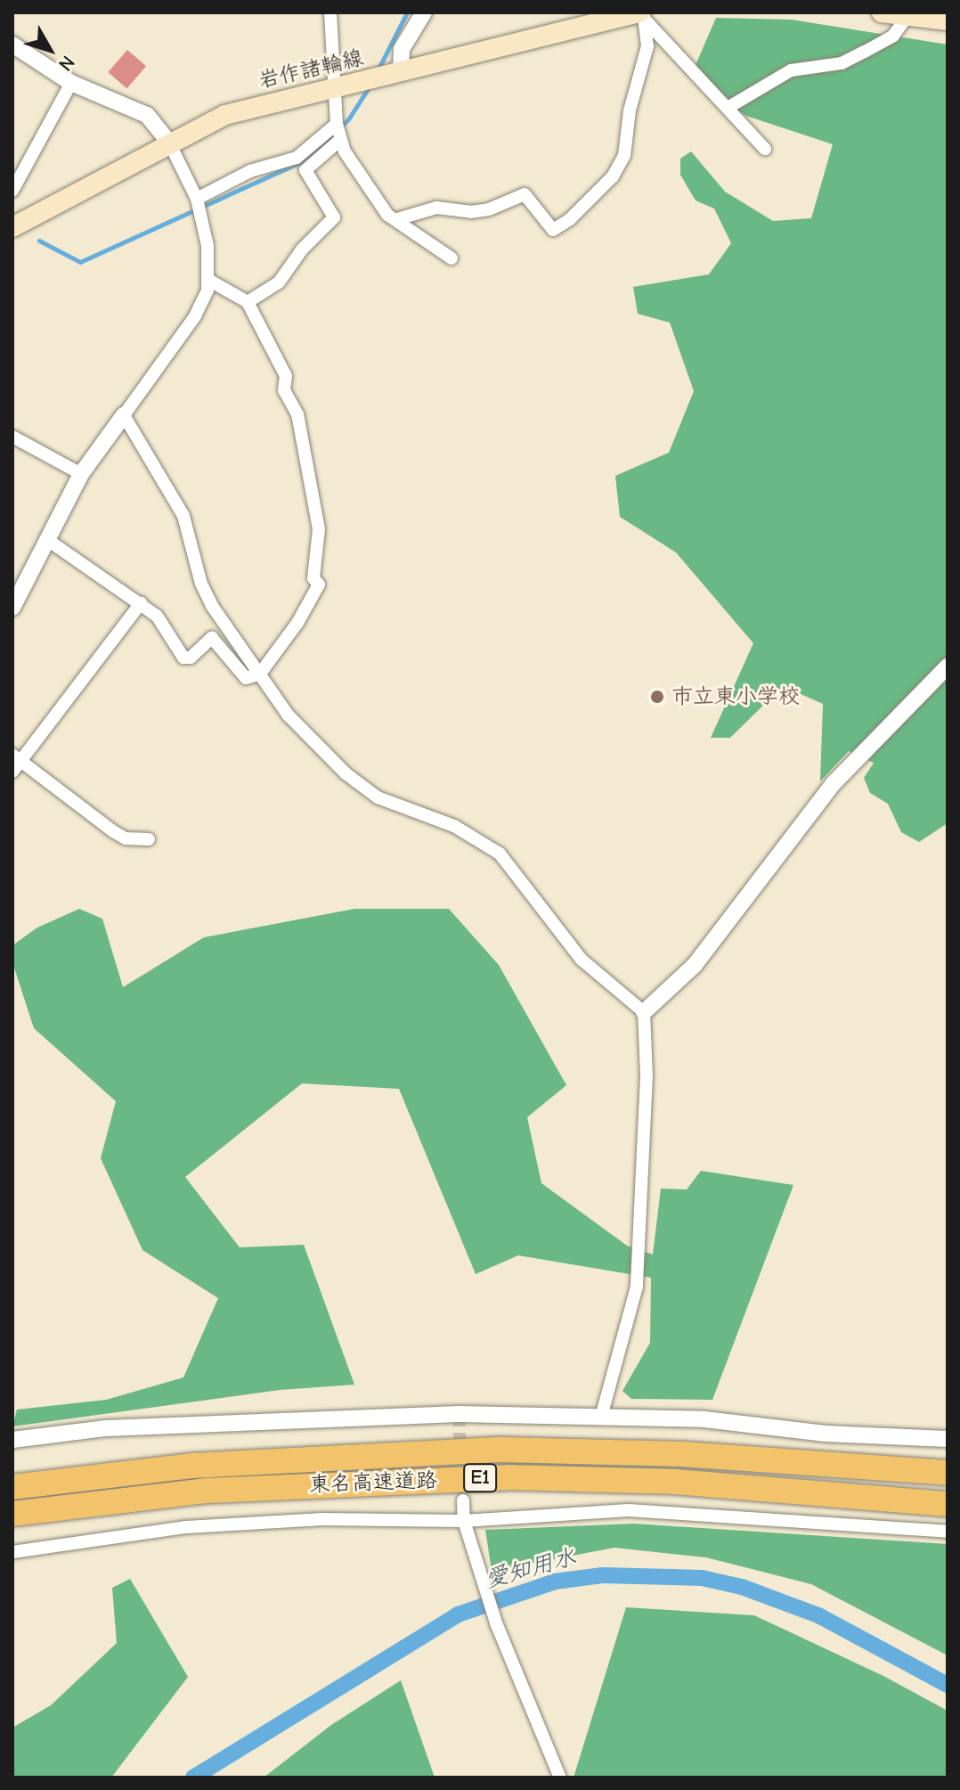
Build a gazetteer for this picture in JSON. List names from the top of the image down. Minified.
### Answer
{"streets":{"highway":["E1","東名高速道路"],"main road":["岩作諸輪線"]},"water":["愛知用水"],"places":["市立東小学校"],"north":"bottom right"}
